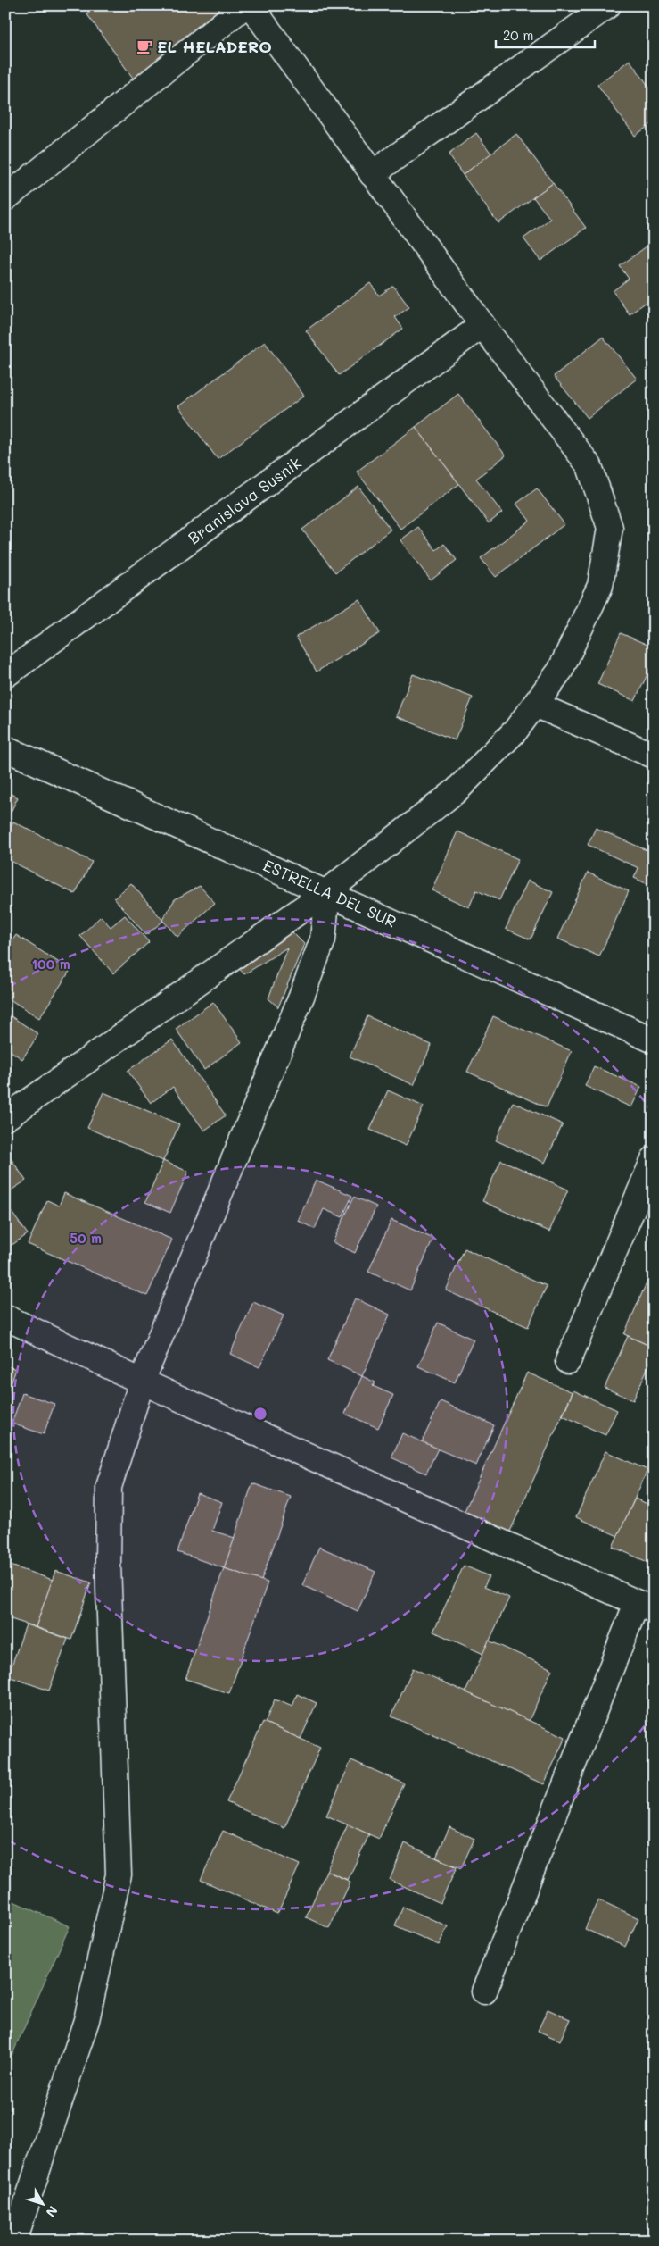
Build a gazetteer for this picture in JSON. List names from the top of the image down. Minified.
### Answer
{"streets":{"street":["Branislava Susnik","ESTRELLA DEL SUR"]},"places":{"cafe":["EL HELADERO"]},"scale_bar":"20 m","north":"bottom right","rings":["100 m","50 m"]}
